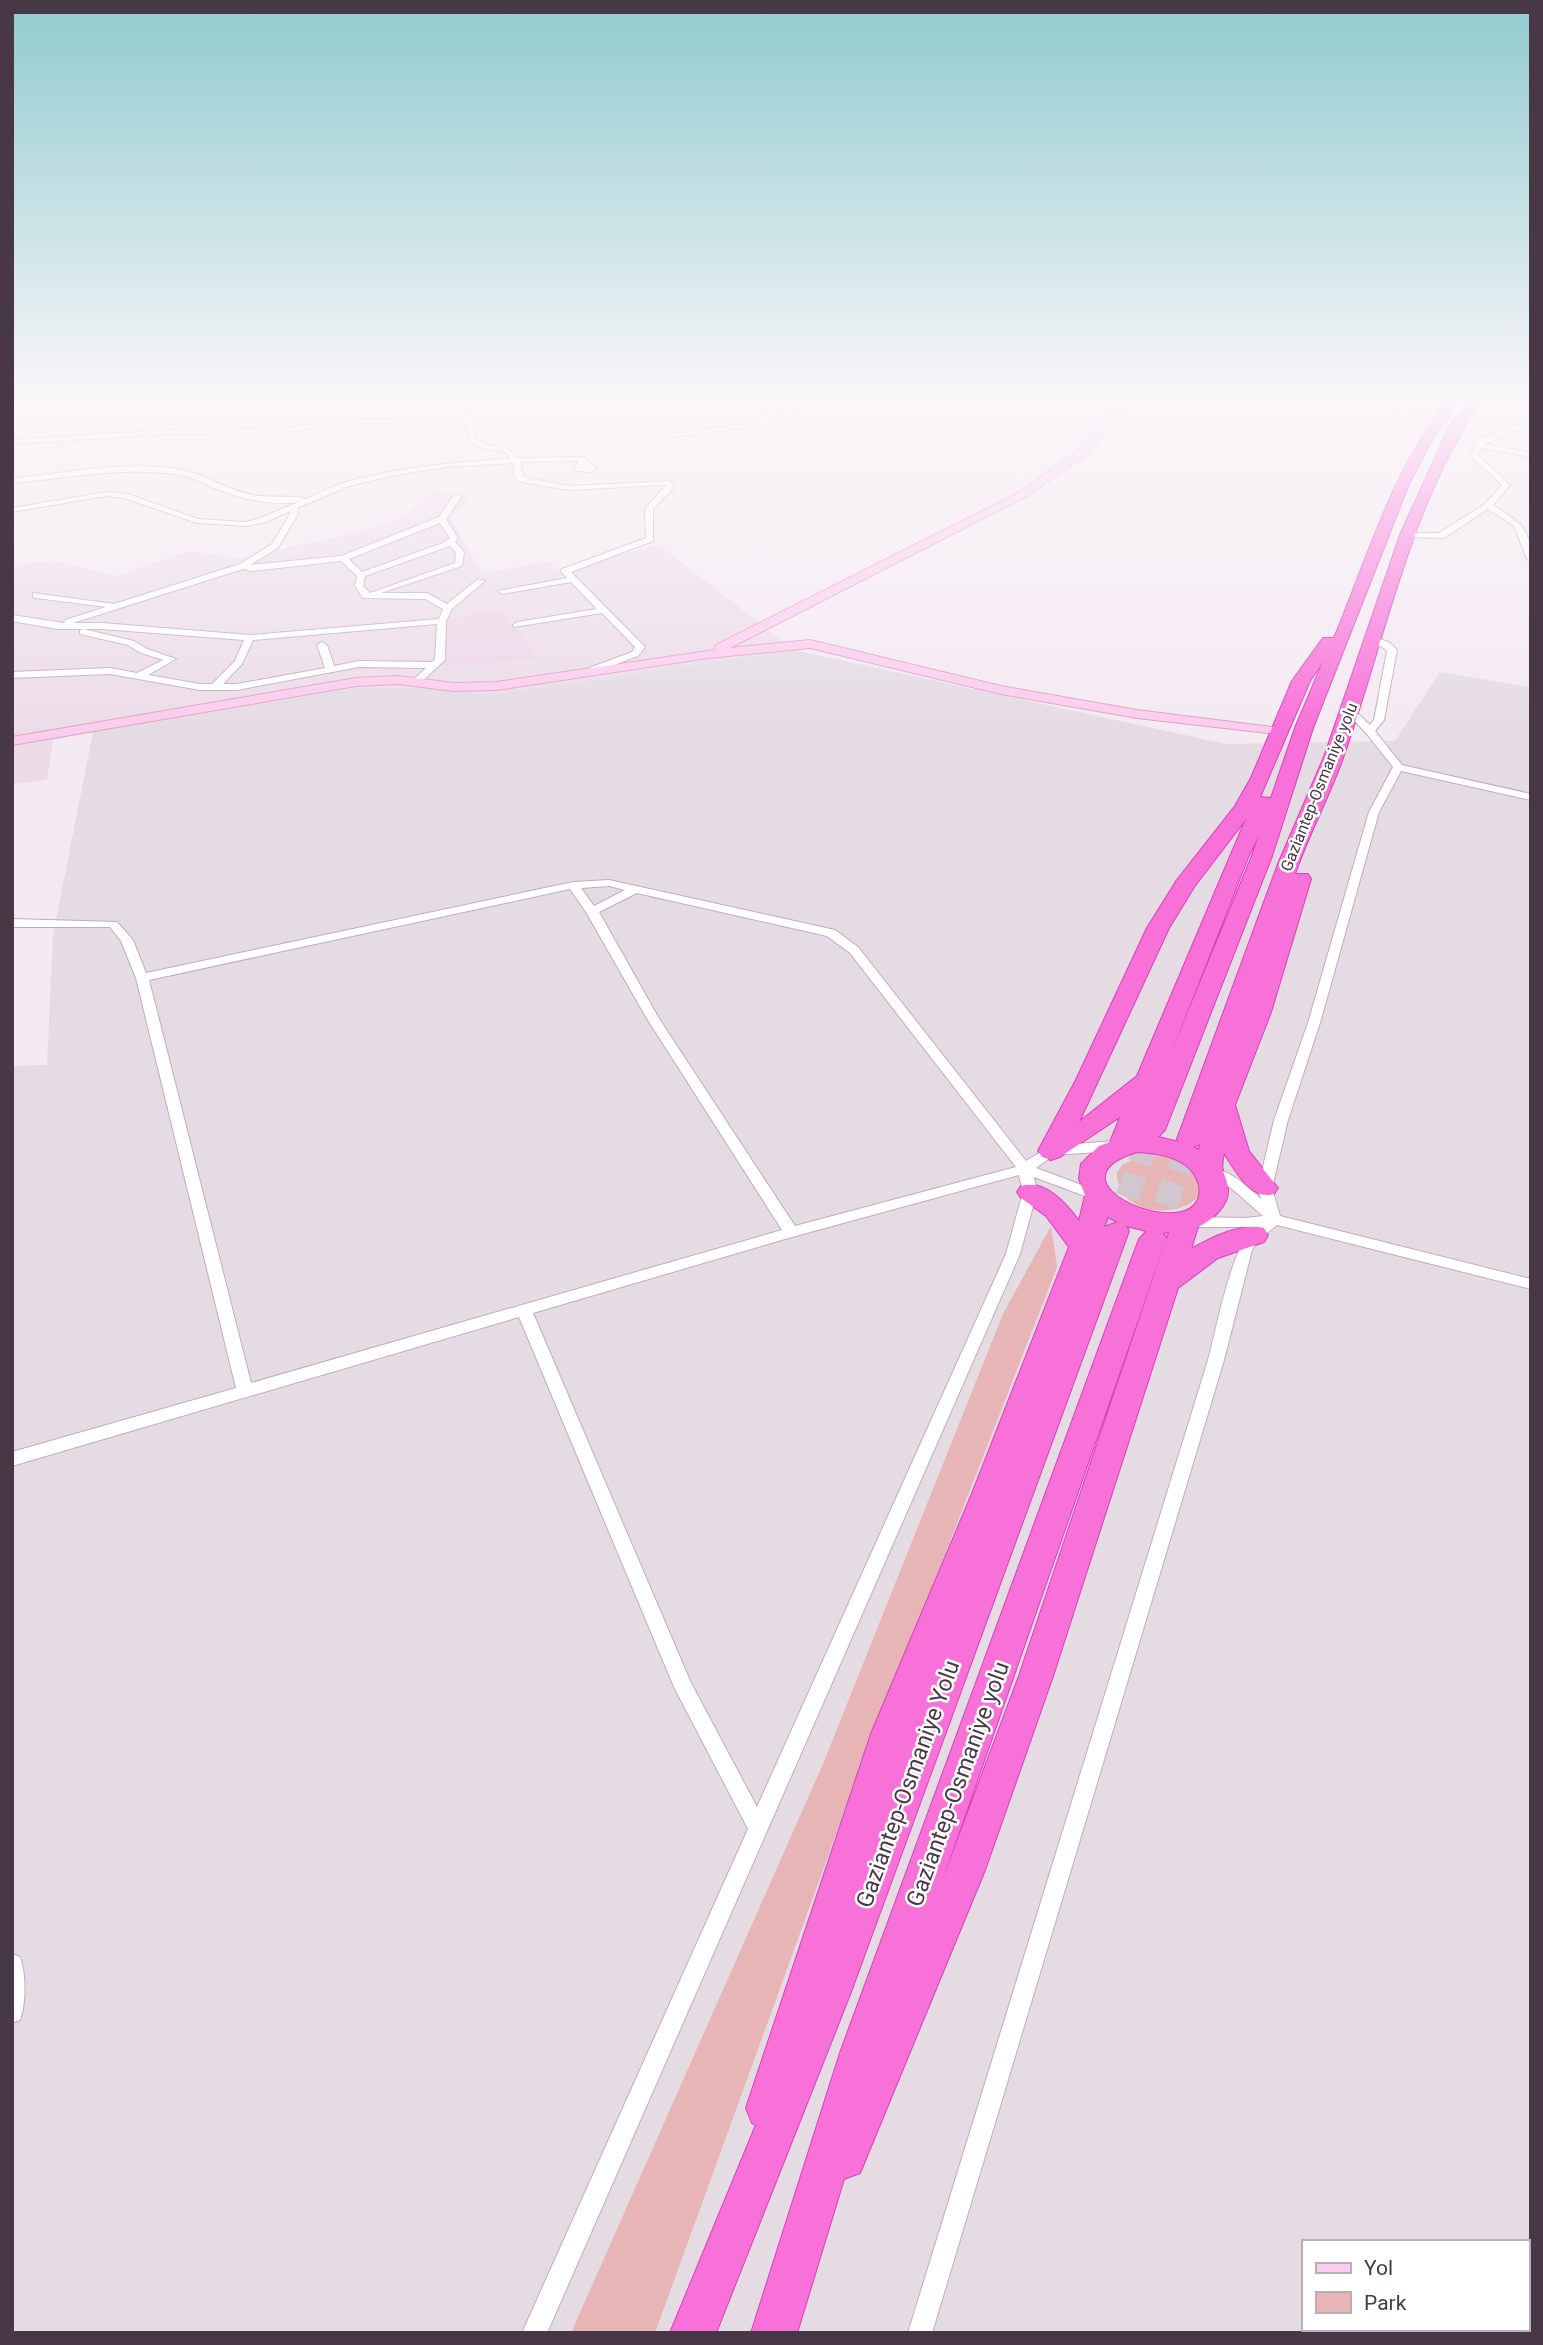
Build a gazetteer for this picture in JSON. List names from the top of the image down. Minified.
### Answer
{"streets":{"highway":["Gaziantep-Osmaniye yolu","Gaziantep-Osmaniye Yolu"]},"legend":["Yol","Park"]}
